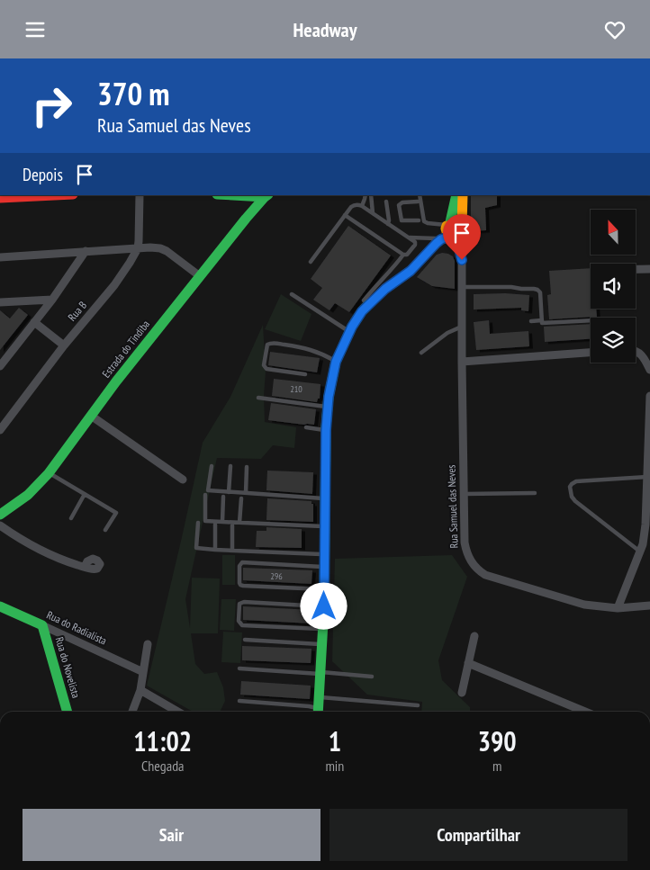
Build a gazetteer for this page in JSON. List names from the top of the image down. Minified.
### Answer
{"streets":{"street":["Rua B","Estrada do Tindiba","Rua Samuel das Neves","Rua do Radialista","Rua do Novelista"]},"crossings":[["Rua do Radialista","Rua do Novelista"]],"house_numbers":["210","296"],"north":"top","page":{"header":"Headway","turn":["370 m","Rua Samuel das Neves"],"then":"Depois","eta":["11:02","Chegada","1","min","390","m"],"buttons":["Sair","Compartilhar"]}}
